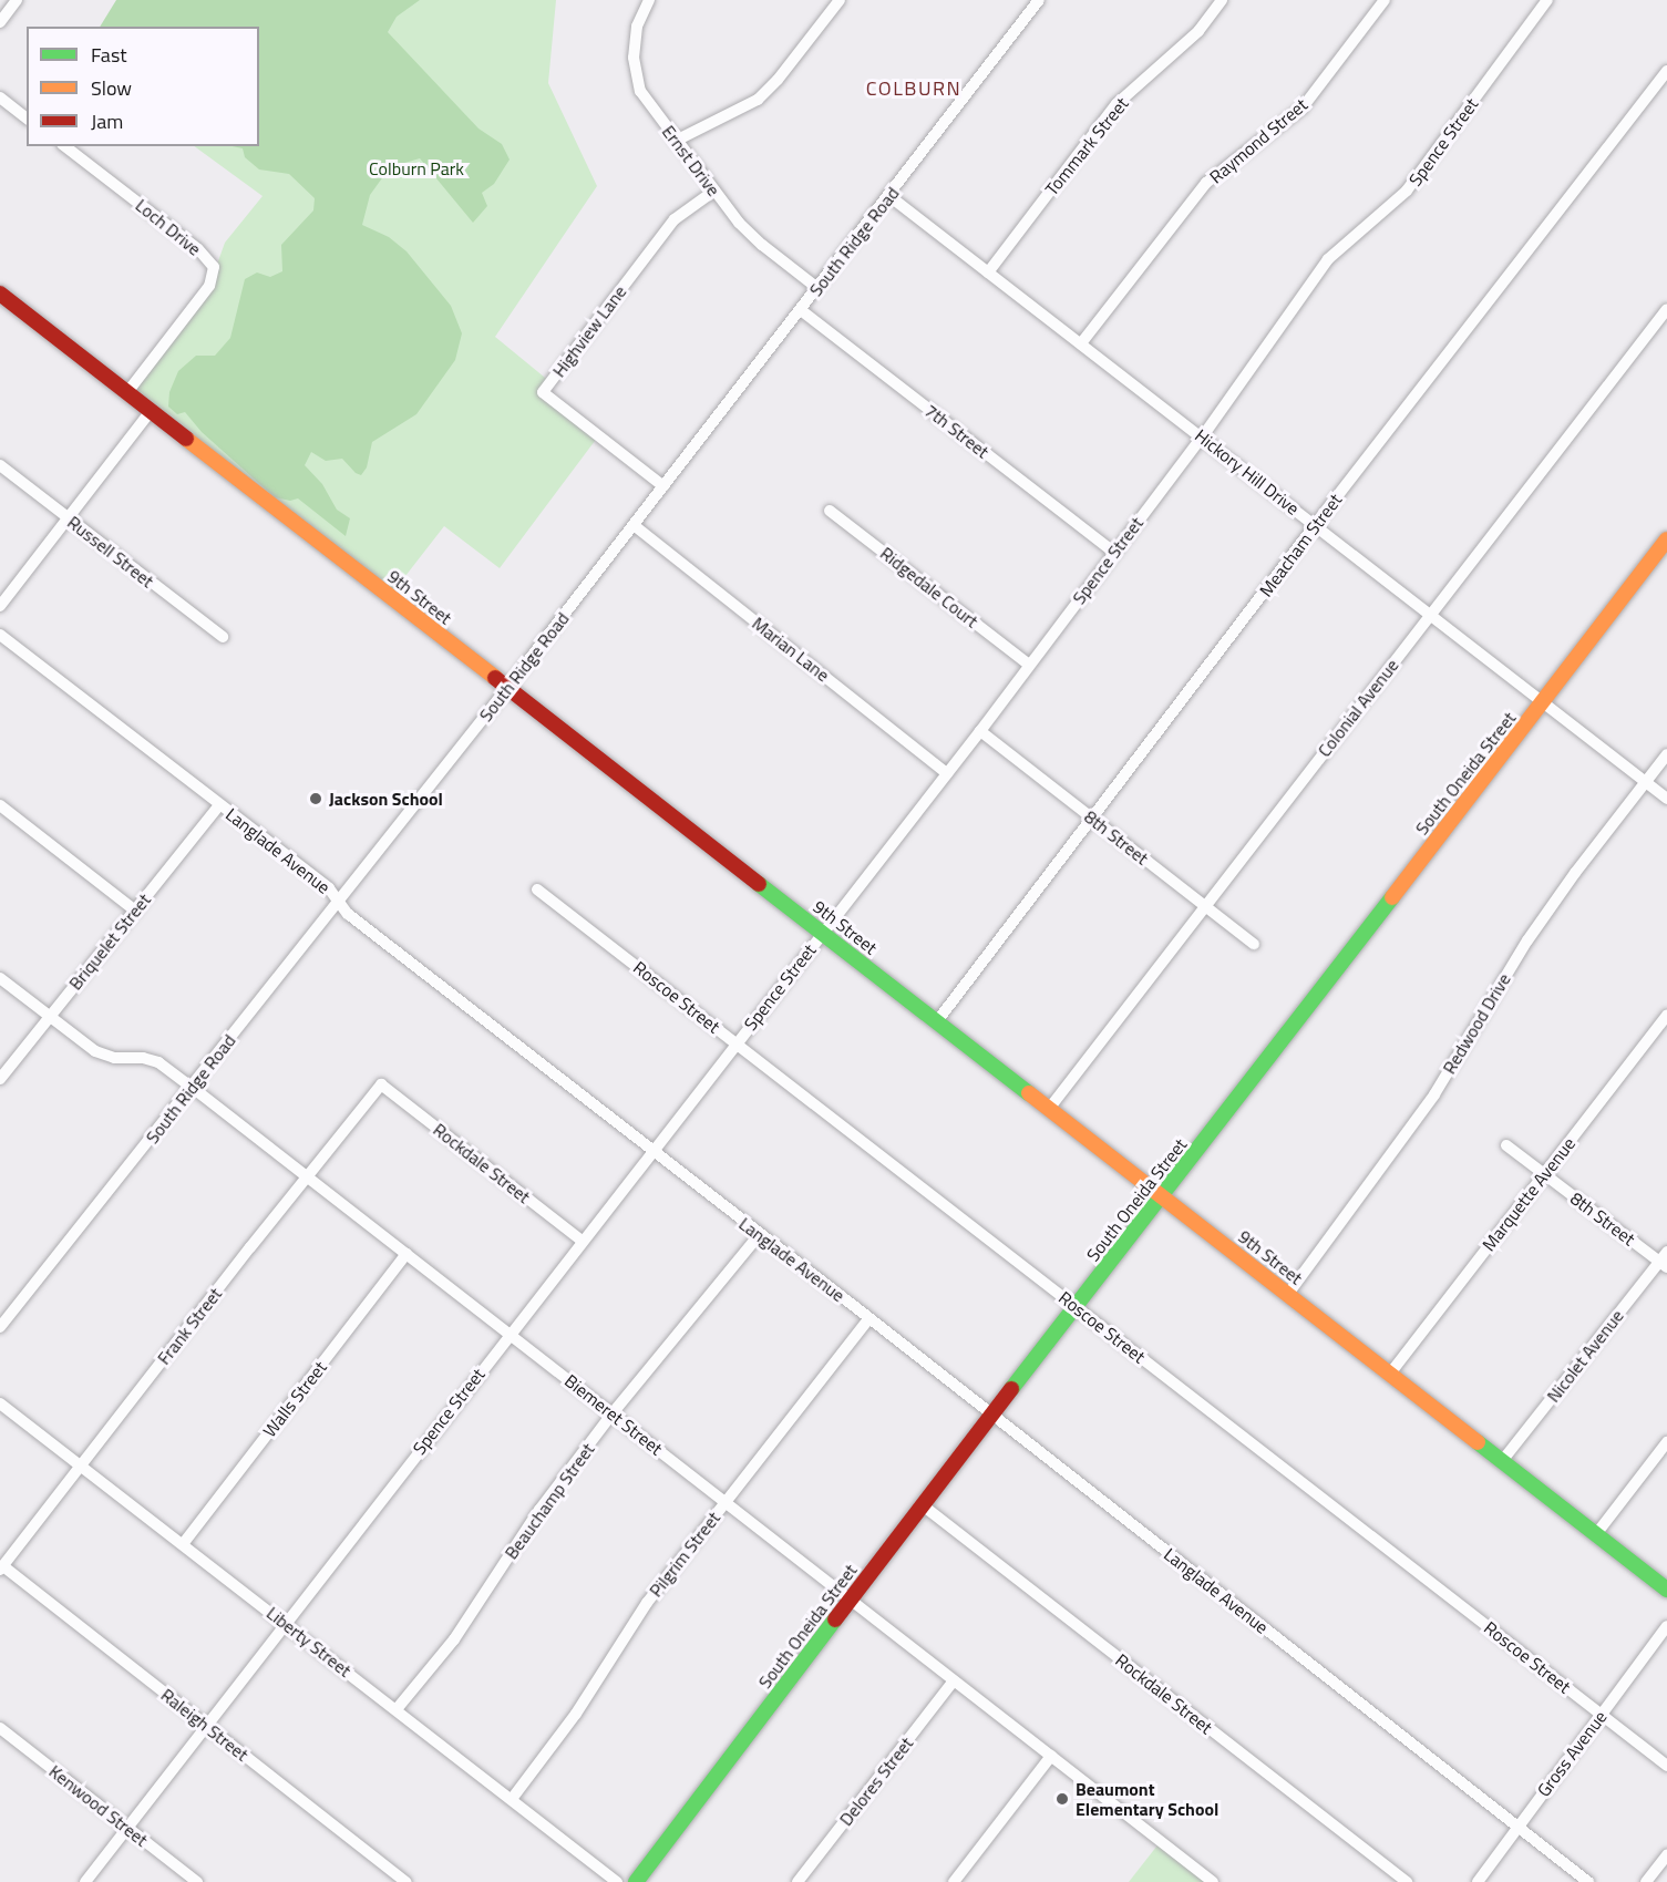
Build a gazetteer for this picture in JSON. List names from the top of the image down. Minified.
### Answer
{"streets":{"street":["Raymond Street","Spence Street","Tommark Street","Ernst Drive","Loch Drive","South Ridge Road","Highview Lane","7th Street","Hickory Hill Drive","Meacham Street","Russell Street","Ridgedale Court","9th Street","Marian Lane","Colonial Avenue","South Oneida Street","8th Street","Langlade Avenue","Briquelet Street","Roscoe Street","Redwood Drive","Rockdale Street","Marquette Avenue","Frank Street","Nicolet Avenue","Walls Street","Biemeret Street","Beauchamp Street","Pilgrim Street","Liberty Street","Raleigh Street","Gross Avenue","Delores Street","Kenwood Street"]},"crossings":[["Raymond Street","Hickory Hill Drive"],["Spence Street","7th Street"],["Spence Street","Hickory Hill Drive"],["Spence Street","Ridgedale Court"],["Spence Street","9th Street"],["Spence Street","Marian Lane"],["Spence Street","8th Street"],["Spence Street","Langlade Avenue"],["Spence Street","Roscoe Street"],["Spence Street","Rockdale Street"],["Spence Street","Biemeret Street"],["Spence Street","Liberty Street"],["Spence Street","Raleigh Street"],["Spence Street","Kenwood Street"],["Tommark Street","Hickory Hill Drive"],["Ernst Drive","South Ridge Road"],["Ernst Drive","Highview Lane"],["Loch Drive","9th Street"],["South Ridge Road","Highview Lane"],["South Ridge Road","7th Street"],["South Ridge Road","Hickory Hill Drive"],["South Ridge Road","9th Street"],["South Ridge Road","Marian Lane"],["South Ridge Road","Langlade Avenue"],["South Ridge Road","Biemeret Street"],["Hickory Hill Drive","Meacham Street"],["Hickory Hill Drive","Colonial Avenue"],["Hickory Hill Drive","South Oneida Street"],["Hickory Hill Drive","Redwood Drive"],["Meacham Street","9th Street"],["Meacham Street","8th Street"],["9th Street","Colonial Avenue"],["9th Street","South Oneida Street"],["9th Street","Redwood Drive"],["9th Street","Marquette Avenue"],["9th Street","Nicolet Avenue"],["Colonial Avenue","8th Street"],["South Oneida Street","Langlade Avenue"],["South Oneida Street","Roscoe Street"],["South Oneida Street","Rockdale Street"],["South Oneida Street","Biemeret Street"],["8th Street","Marquette Avenue"],["8th Street","Nicolet Avenue"],["Langlade Avenue","Briquelet Street"],["Langlade Avenue","Beauchamp Street"],["Langlade Avenue","Pilgrim Street"],["Langlade Avenue","Gross Avenue"],["Briquelet Street","Biemeret Street"],["Roscoe Street","Gross Avenue"],["Rockdale Street","Frank Street"],["Frank Street","Biemeret Street"],["Frank Street","Liberty Street"],["Frank Street","Raleigh Street"],["Walls Street","Biemeret Street"],["Walls Street","Liberty Street"],["Biemeret Street","Beauchamp Street"],["Biemeret Street","Pilgrim Street"],["Biemeret Street","Delores Street"],["Beauchamp Street","Liberty Street"],["Pilgrim Street","Liberty Street"]],"districts":["COLBURN"],"parks":["Colburn Park"],"places":["Jackson School","Beaumont Elementary School"],"legend":["Fast","Slow","Jam"]}
